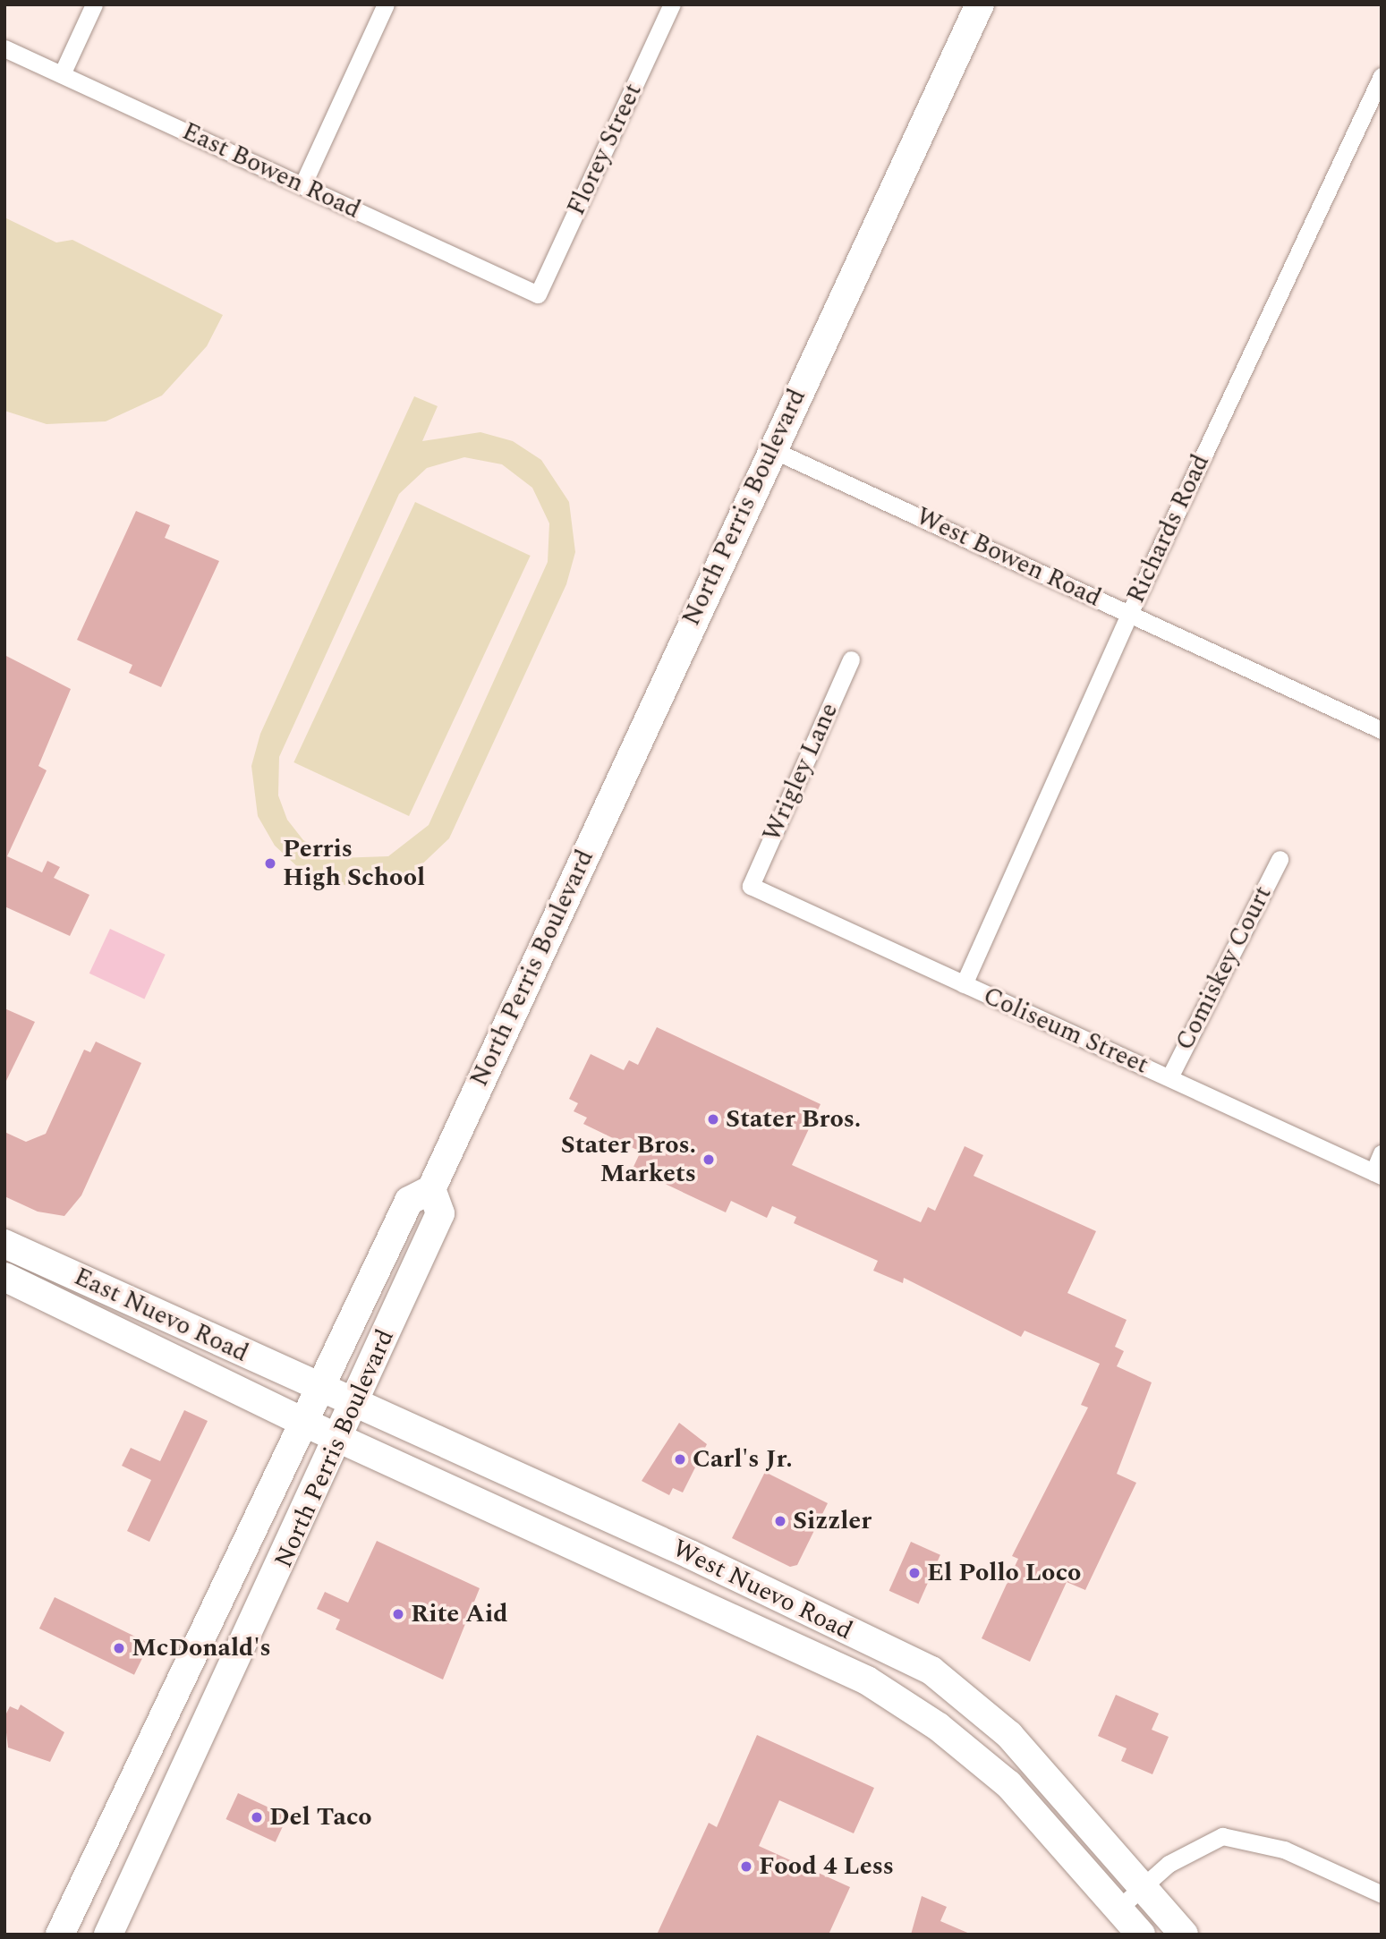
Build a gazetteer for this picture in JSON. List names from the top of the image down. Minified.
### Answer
{"streets":{"main road":["North Perris Boulevard","East Nuevo Road","West Nuevo Road"],"street":["Florey Street","East Bowen Road","Richards Road","West Bowen Road","Wrigley Lane","Comiskey Court","Coliseum Street"]},"crossings":[["Florey Street","East Bowen Road"],["North Perris Boulevard","West Bowen Road"],["North Perris Boulevard","East Nuevo Road"],["North Perris Boulevard","West Nuevo Road"],["Richards Road","West Bowen Road"],["Richards Road","Coliseum Street"],["Wrigley Lane","Coliseum Street"],["Comiskey Court","Coliseum Street"],["East Nuevo Road","West Nuevo Road"]],"places":["Perris High School","Stater Bros.","Stater Bros. Markets","Carl's Jr.","Sizzler","El Pollo Loco","Rite Aid","McDonald's","Del Taco","Food 4 Less"]}
